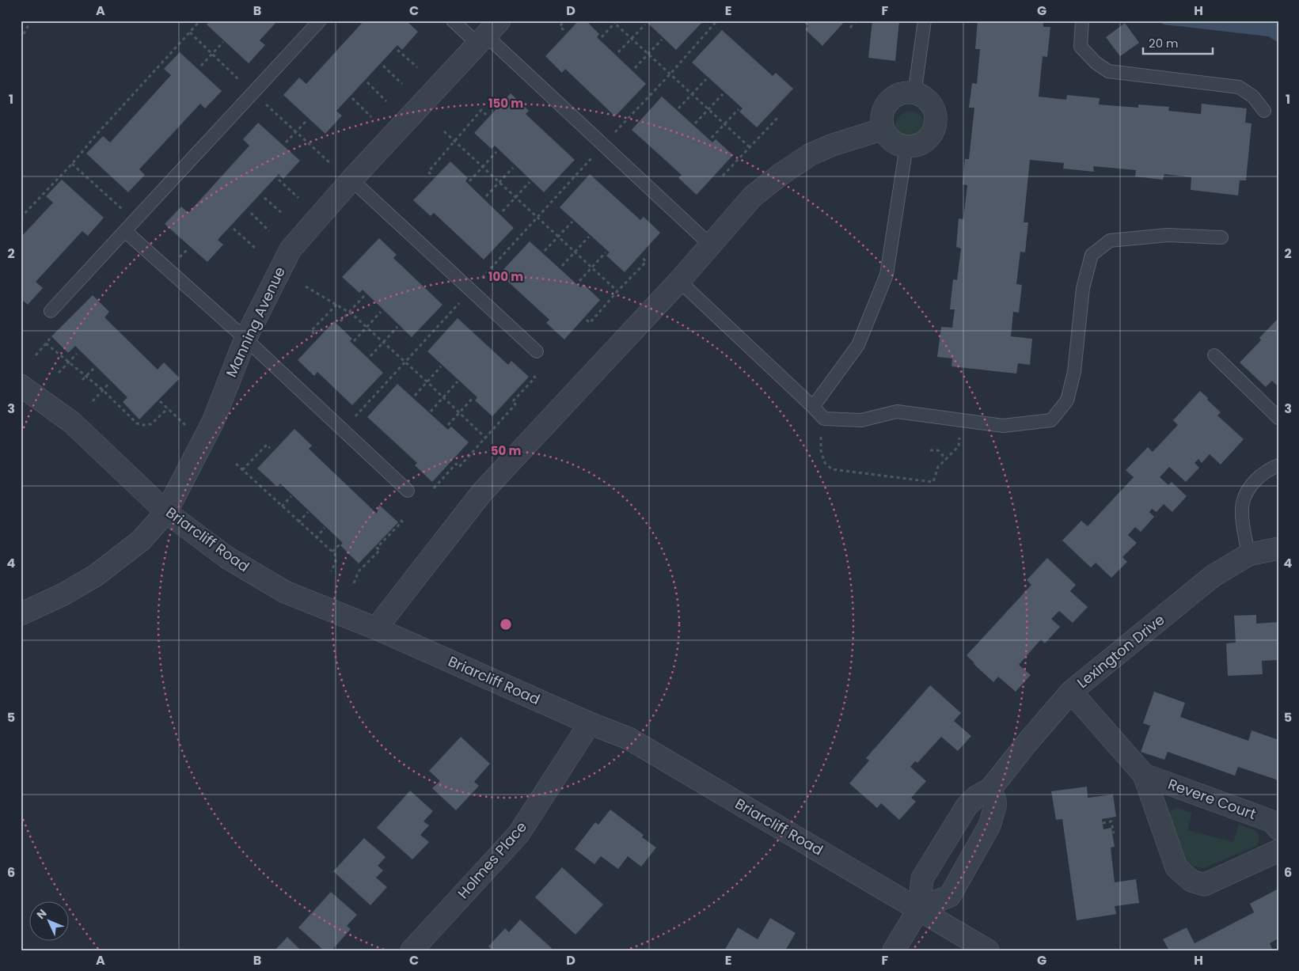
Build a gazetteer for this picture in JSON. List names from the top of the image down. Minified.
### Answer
{"streets":{"street":["Manning Avenue","Briarcliff Road","Lexington Drive","Revere Court","Holmes Place"]},"crossings":[["Manning Avenue","Briarcliff Road"],["Briarcliff Road","Lexington Drive"],["Briarcliff Road","Holmes Place"],["Lexington Drive","Revere Court"]],"scale_bar":"20 m","north":"top left","grid":{"columns":["A","B","C","D","E","F","G","H"],"rows":["1","2","3","4","5","6"]},"rings":["150 m","100 m","50 m"]}
